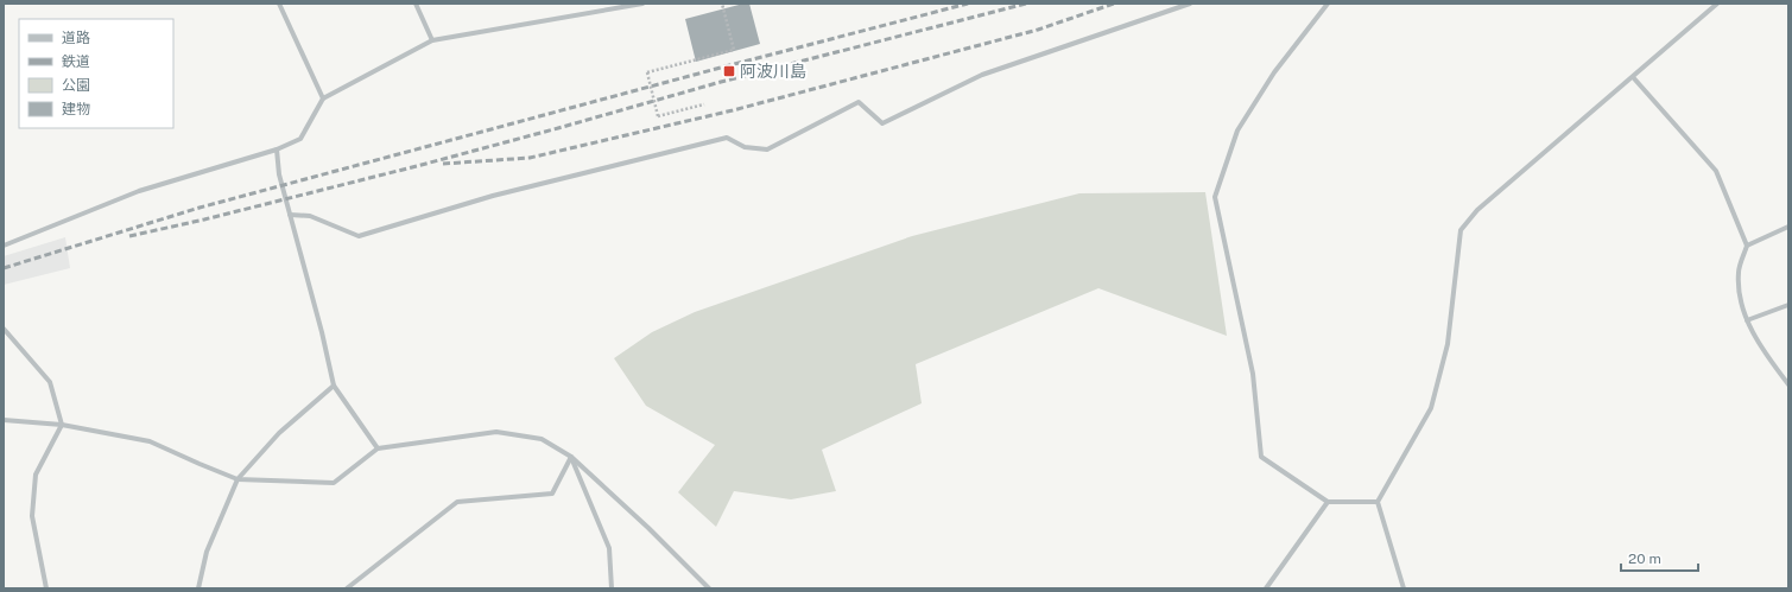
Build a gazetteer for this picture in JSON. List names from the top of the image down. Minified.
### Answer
{"places":{"transit":["阿波川島"]},"legend":["道路","鉄道","公園","建物"],"scale_bar":"20 m"}
